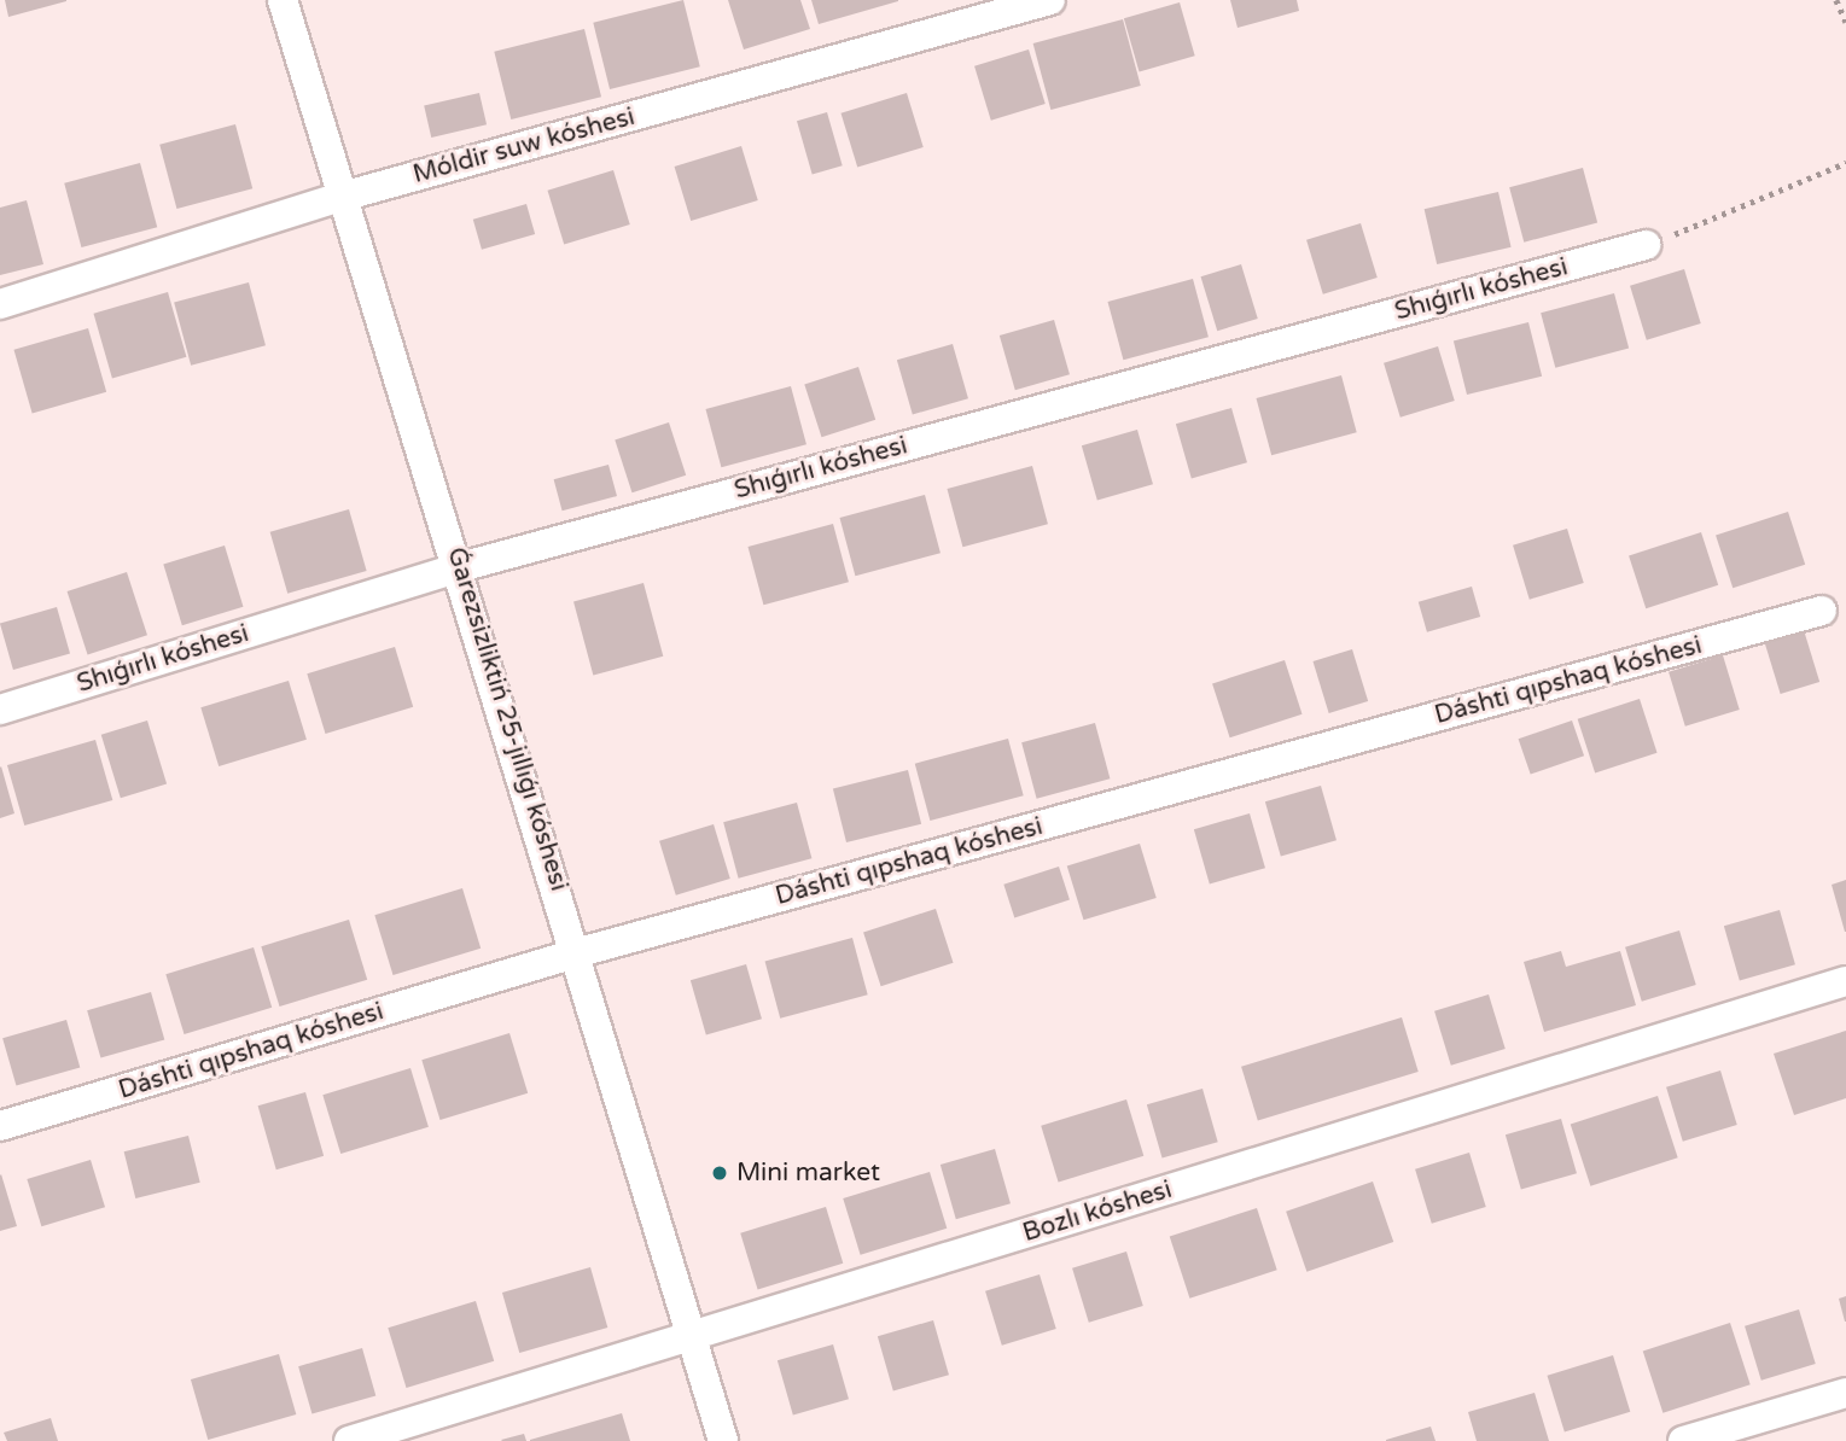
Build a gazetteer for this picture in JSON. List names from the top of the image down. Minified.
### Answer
{"streets":{"street":["Móldir suw kóshesi","Shıǵırlı kóshesi","Dáshti qıpshaq kóshesi","Ǵarezsizliktiń 25-jıllıǵı kóshesi","Bozlı kóshesi"]},"crossings":[["Móldir suw kóshesi","Ǵarezsizliktiń 25-jıllıǵı kóshesi"],["Shıǵırlı kóshesi","Ǵarezsizliktiń 25-jıllıǵı kóshesi"],["Dáshti qıpshaq kóshesi","Ǵarezsizliktiń 25-jıllıǵı kóshesi"],["Ǵarezsizliktiń 25-jıllıǵı kóshesi","Bozlı kóshesi"]],"places":["Mini market"]}
